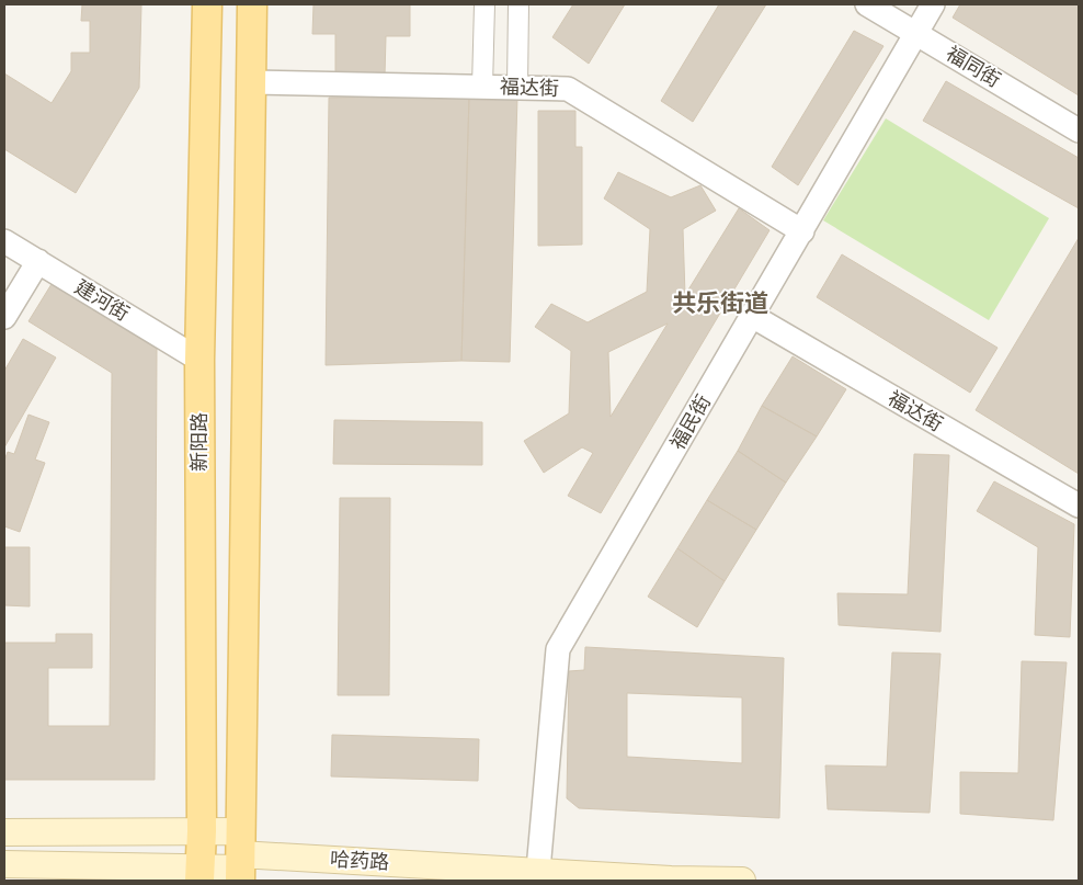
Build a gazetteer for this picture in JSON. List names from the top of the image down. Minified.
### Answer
{"streets":{"main road":["新阳路","哈药路"],"street":["福同街","福达街","建河街","福民街"]},"crossings":[["福同街","福民街"],["福达街","福民街"],["建河街","新阳路"],["福民街","哈药路"],["新阳路","哈药路"]],"districts":["共乐街道"]}
